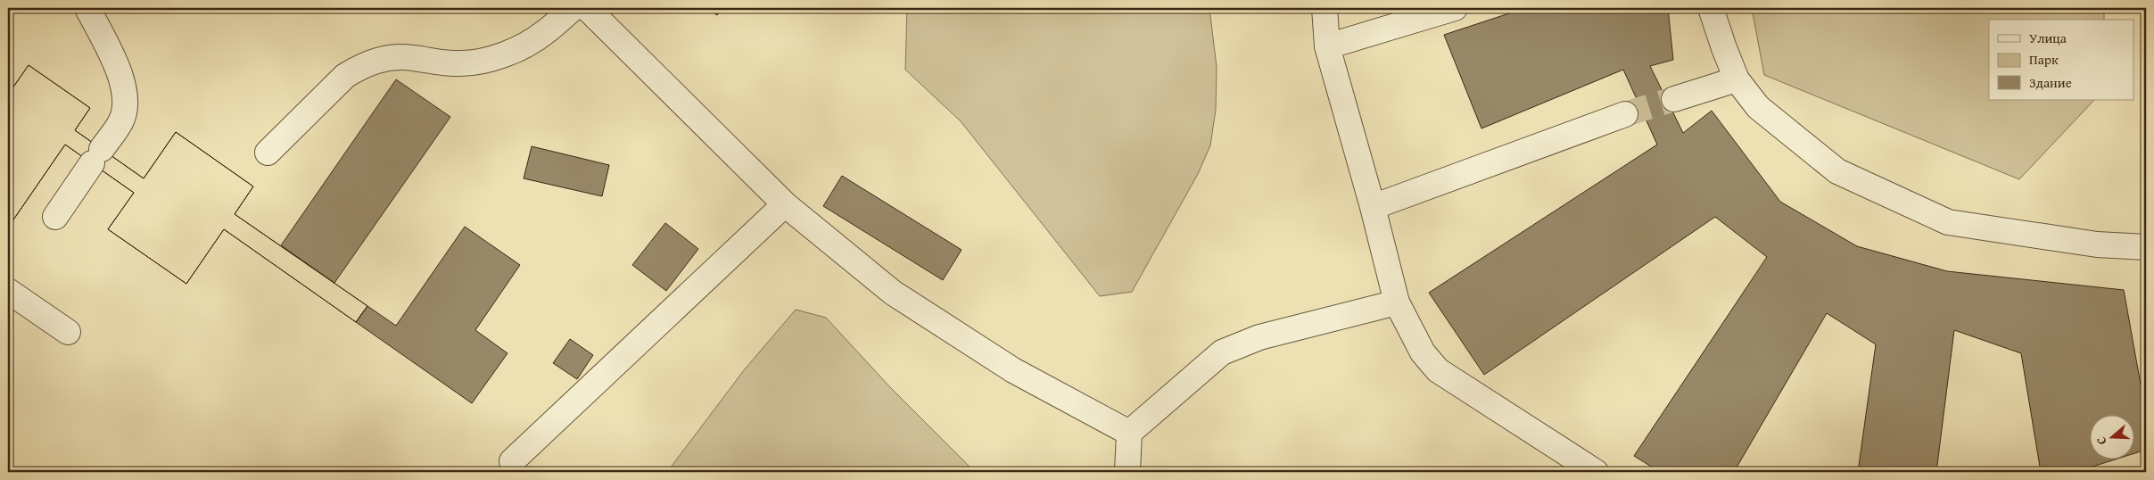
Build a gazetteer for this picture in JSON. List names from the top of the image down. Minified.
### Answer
{"legend":["Улица","Парк","Здание"],"north":"left"}
